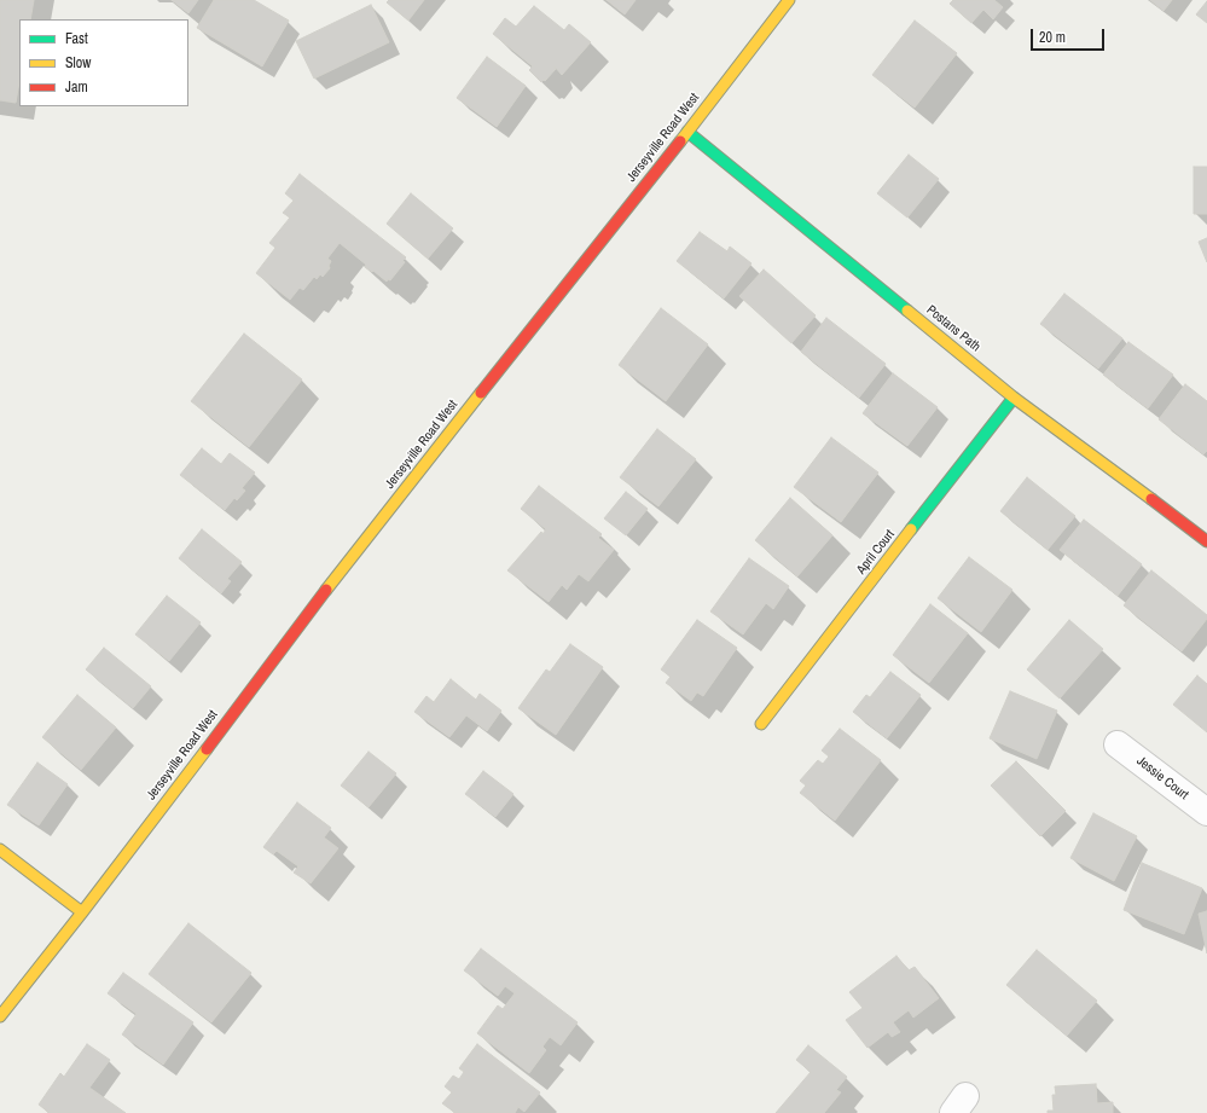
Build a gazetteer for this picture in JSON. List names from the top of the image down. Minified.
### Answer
{"streets":{"main road":["Jerseyville Road West","Postans Path","April Court"],"street":["Jessie Court"]},"crossings":[["Jerseyville Road West","Postans Path"],["Postans Path","April Court"]],"legend":["Fast","Slow","Jam"],"scale_bar":"20 m"}
